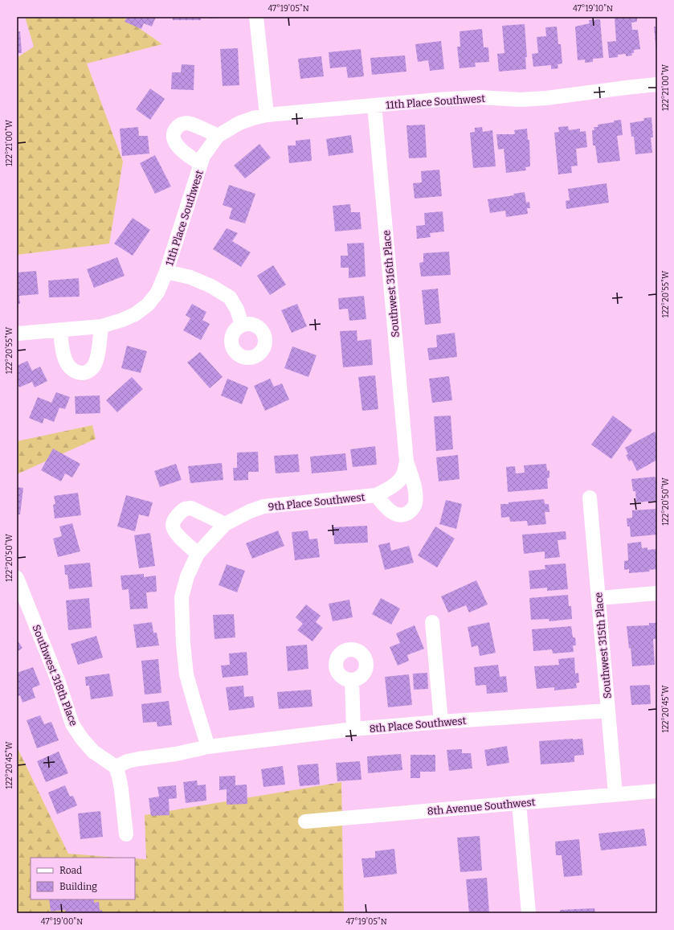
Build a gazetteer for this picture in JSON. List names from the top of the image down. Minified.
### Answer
{"streets":{"street":["11th Place Southwest","Southwest 316th Place","9th Place Southwest","Southwest 315th Place","Southwest 318th Place","8th Place Southwest","8th Avenue Southwest"]},"crossings":[["11th Place Southwest","Southwest 316th Place"],["Southwest 316th Place","9th Place Southwest"],["9th Place Southwest","8th Place Southwest"],["Southwest 315th Place","8th Place Southwest"],["Southwest 315th Place","8th Avenue Southwest"],["Southwest 318th Place","8th Place Southwest"]],"legend":["Road","Building"],"coordinates":["47°19'05\"N","47°19'10\"N","122°21'00\"W","122°20'55\"W","122°20'50\"W","122°20'45\"W","47°19'00\"N"]}
